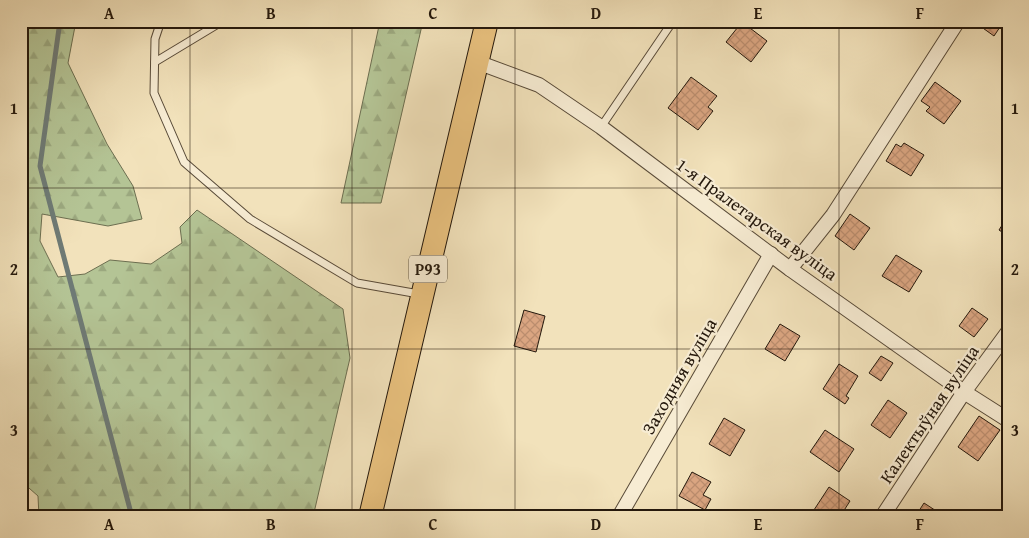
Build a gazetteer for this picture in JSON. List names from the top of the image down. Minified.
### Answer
{"streets":{"main road":["Р93"],"street":["1-я Пралетарская вуліца","Заходняя вуліца","Калектыўная вуліца"]},"crossings":[["1-я Пралетарская вуліца","Р93"],["1-я Пралетарская вуліца","Заходняя вуліца"],["1-я Пралетарская вуліца","Калектыўная вуліца"]],"grid":{"columns":["A","B","C","D","E","F"],"rows":["1","2","3"]}}
